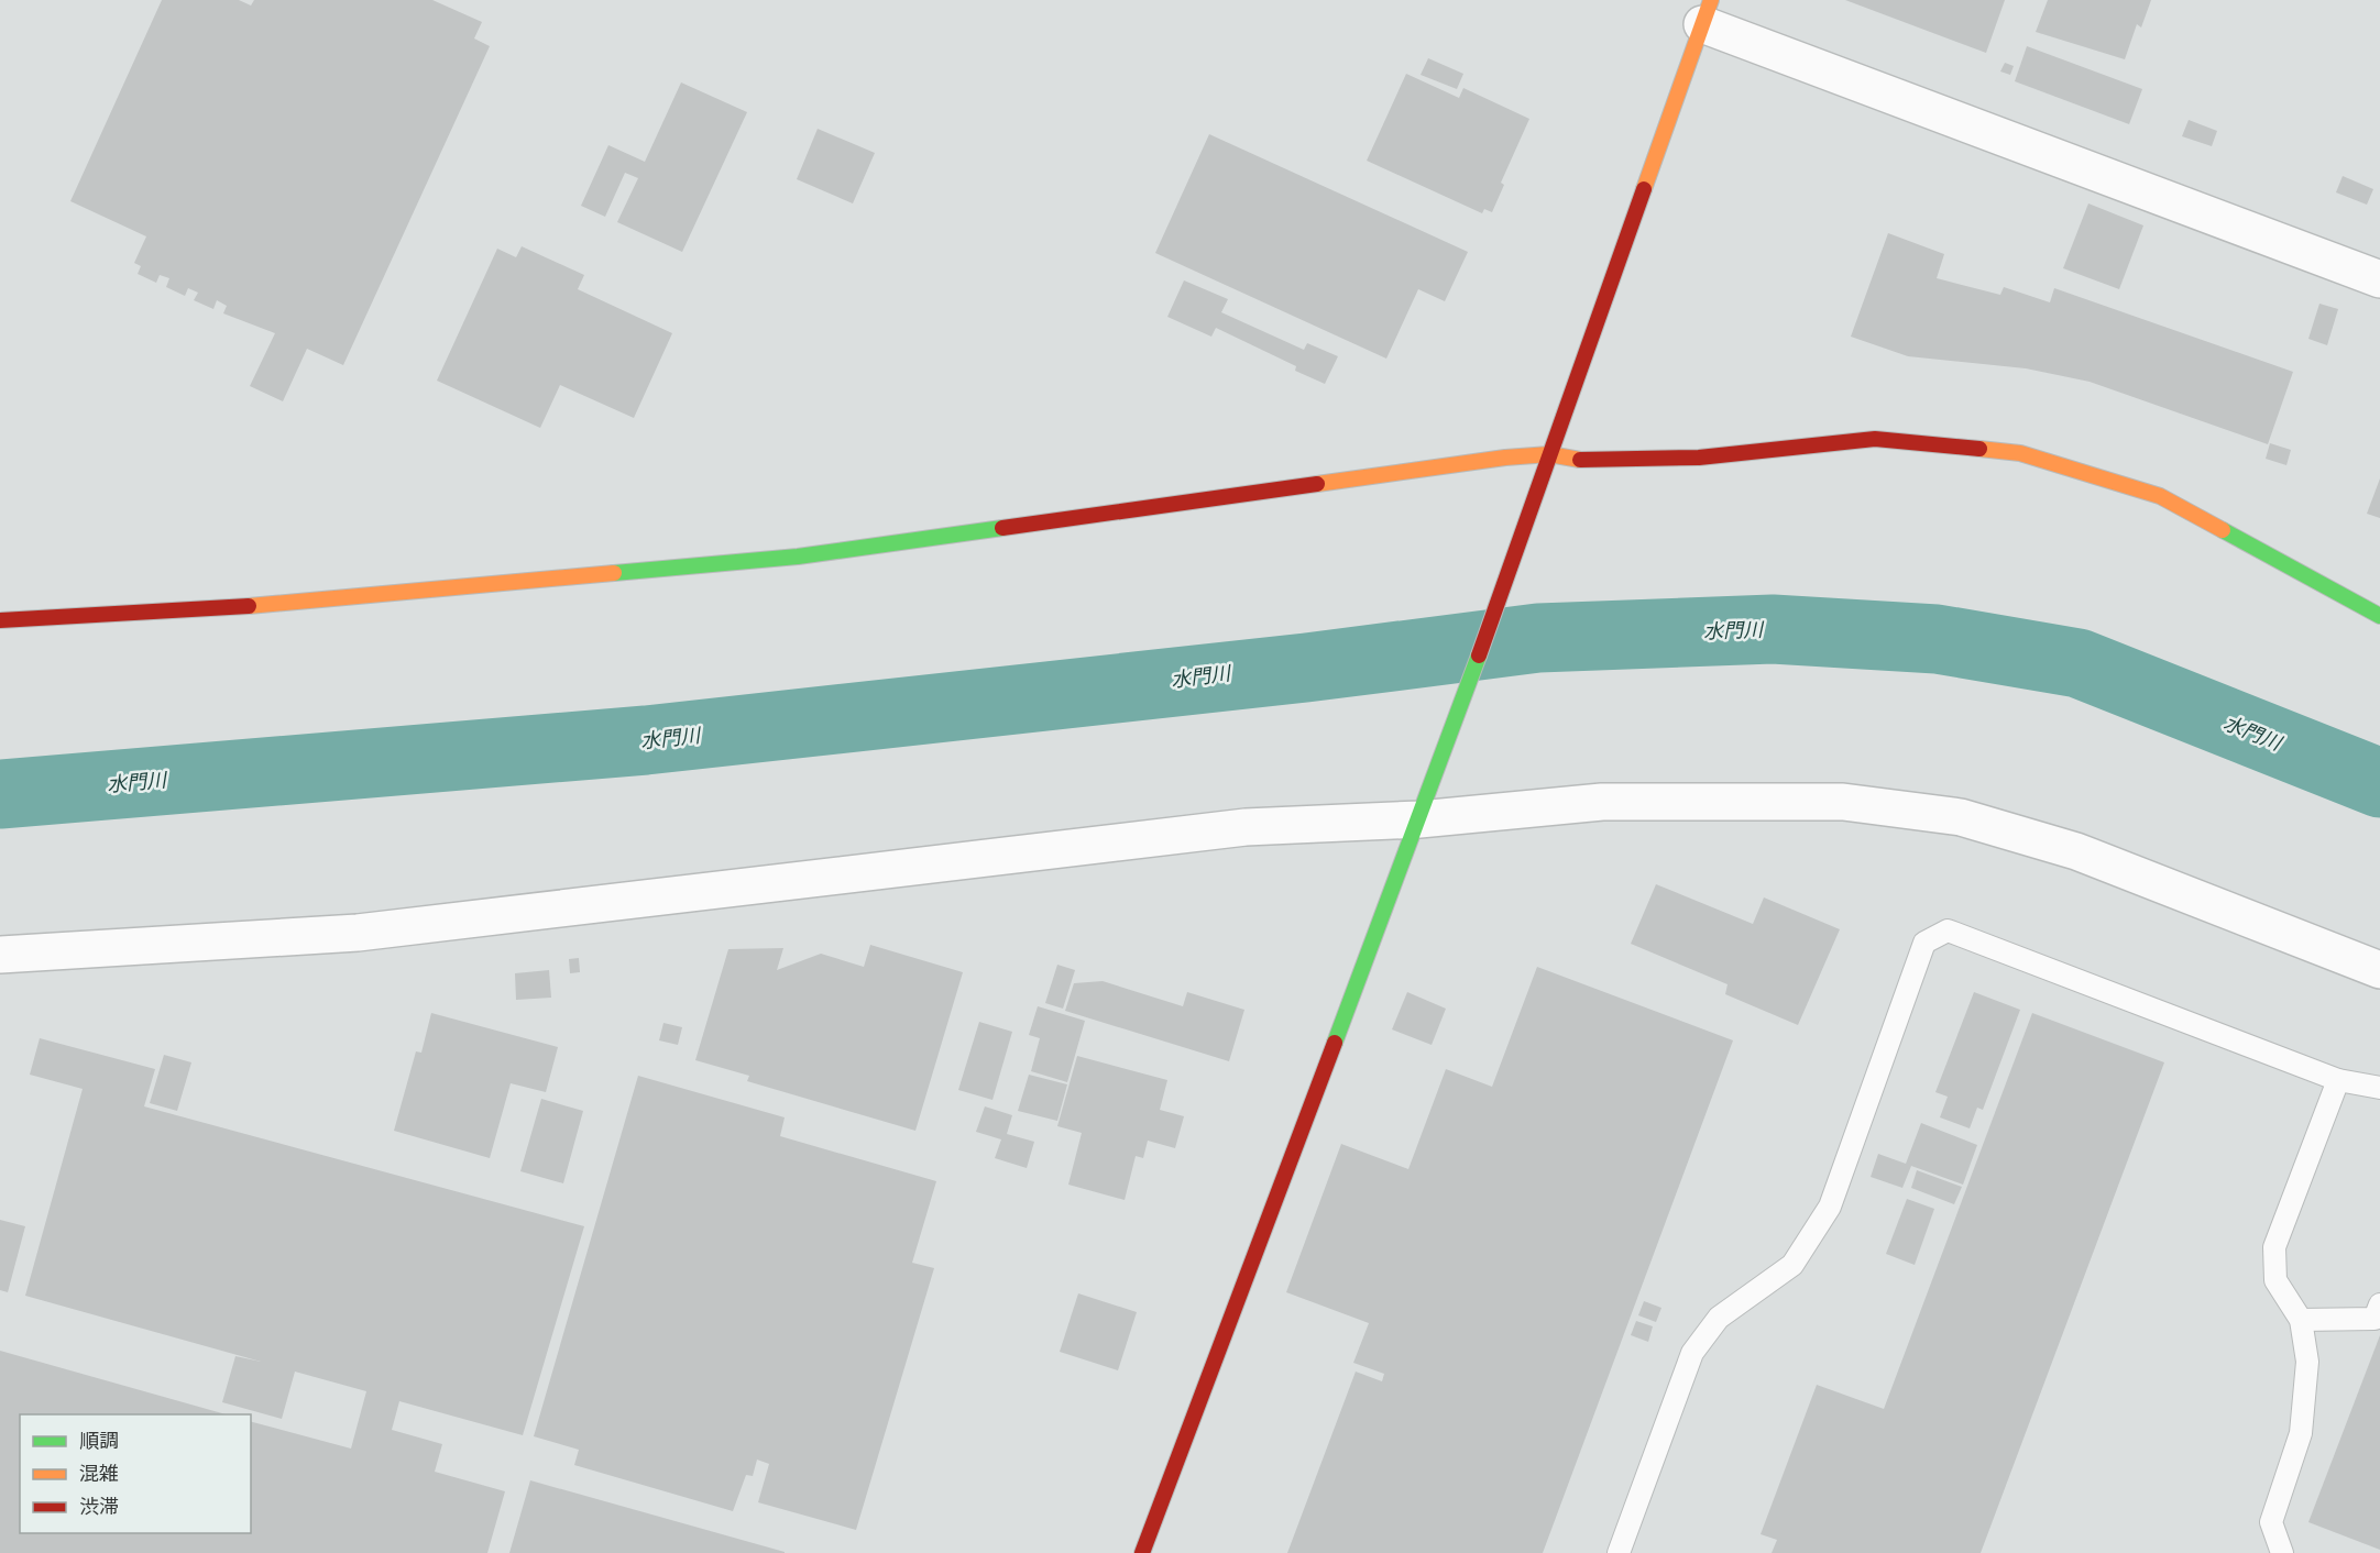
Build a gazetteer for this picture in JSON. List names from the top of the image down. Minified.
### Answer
{"water":["水門川"],"legend":["順調","混雑","渋滞"]}
